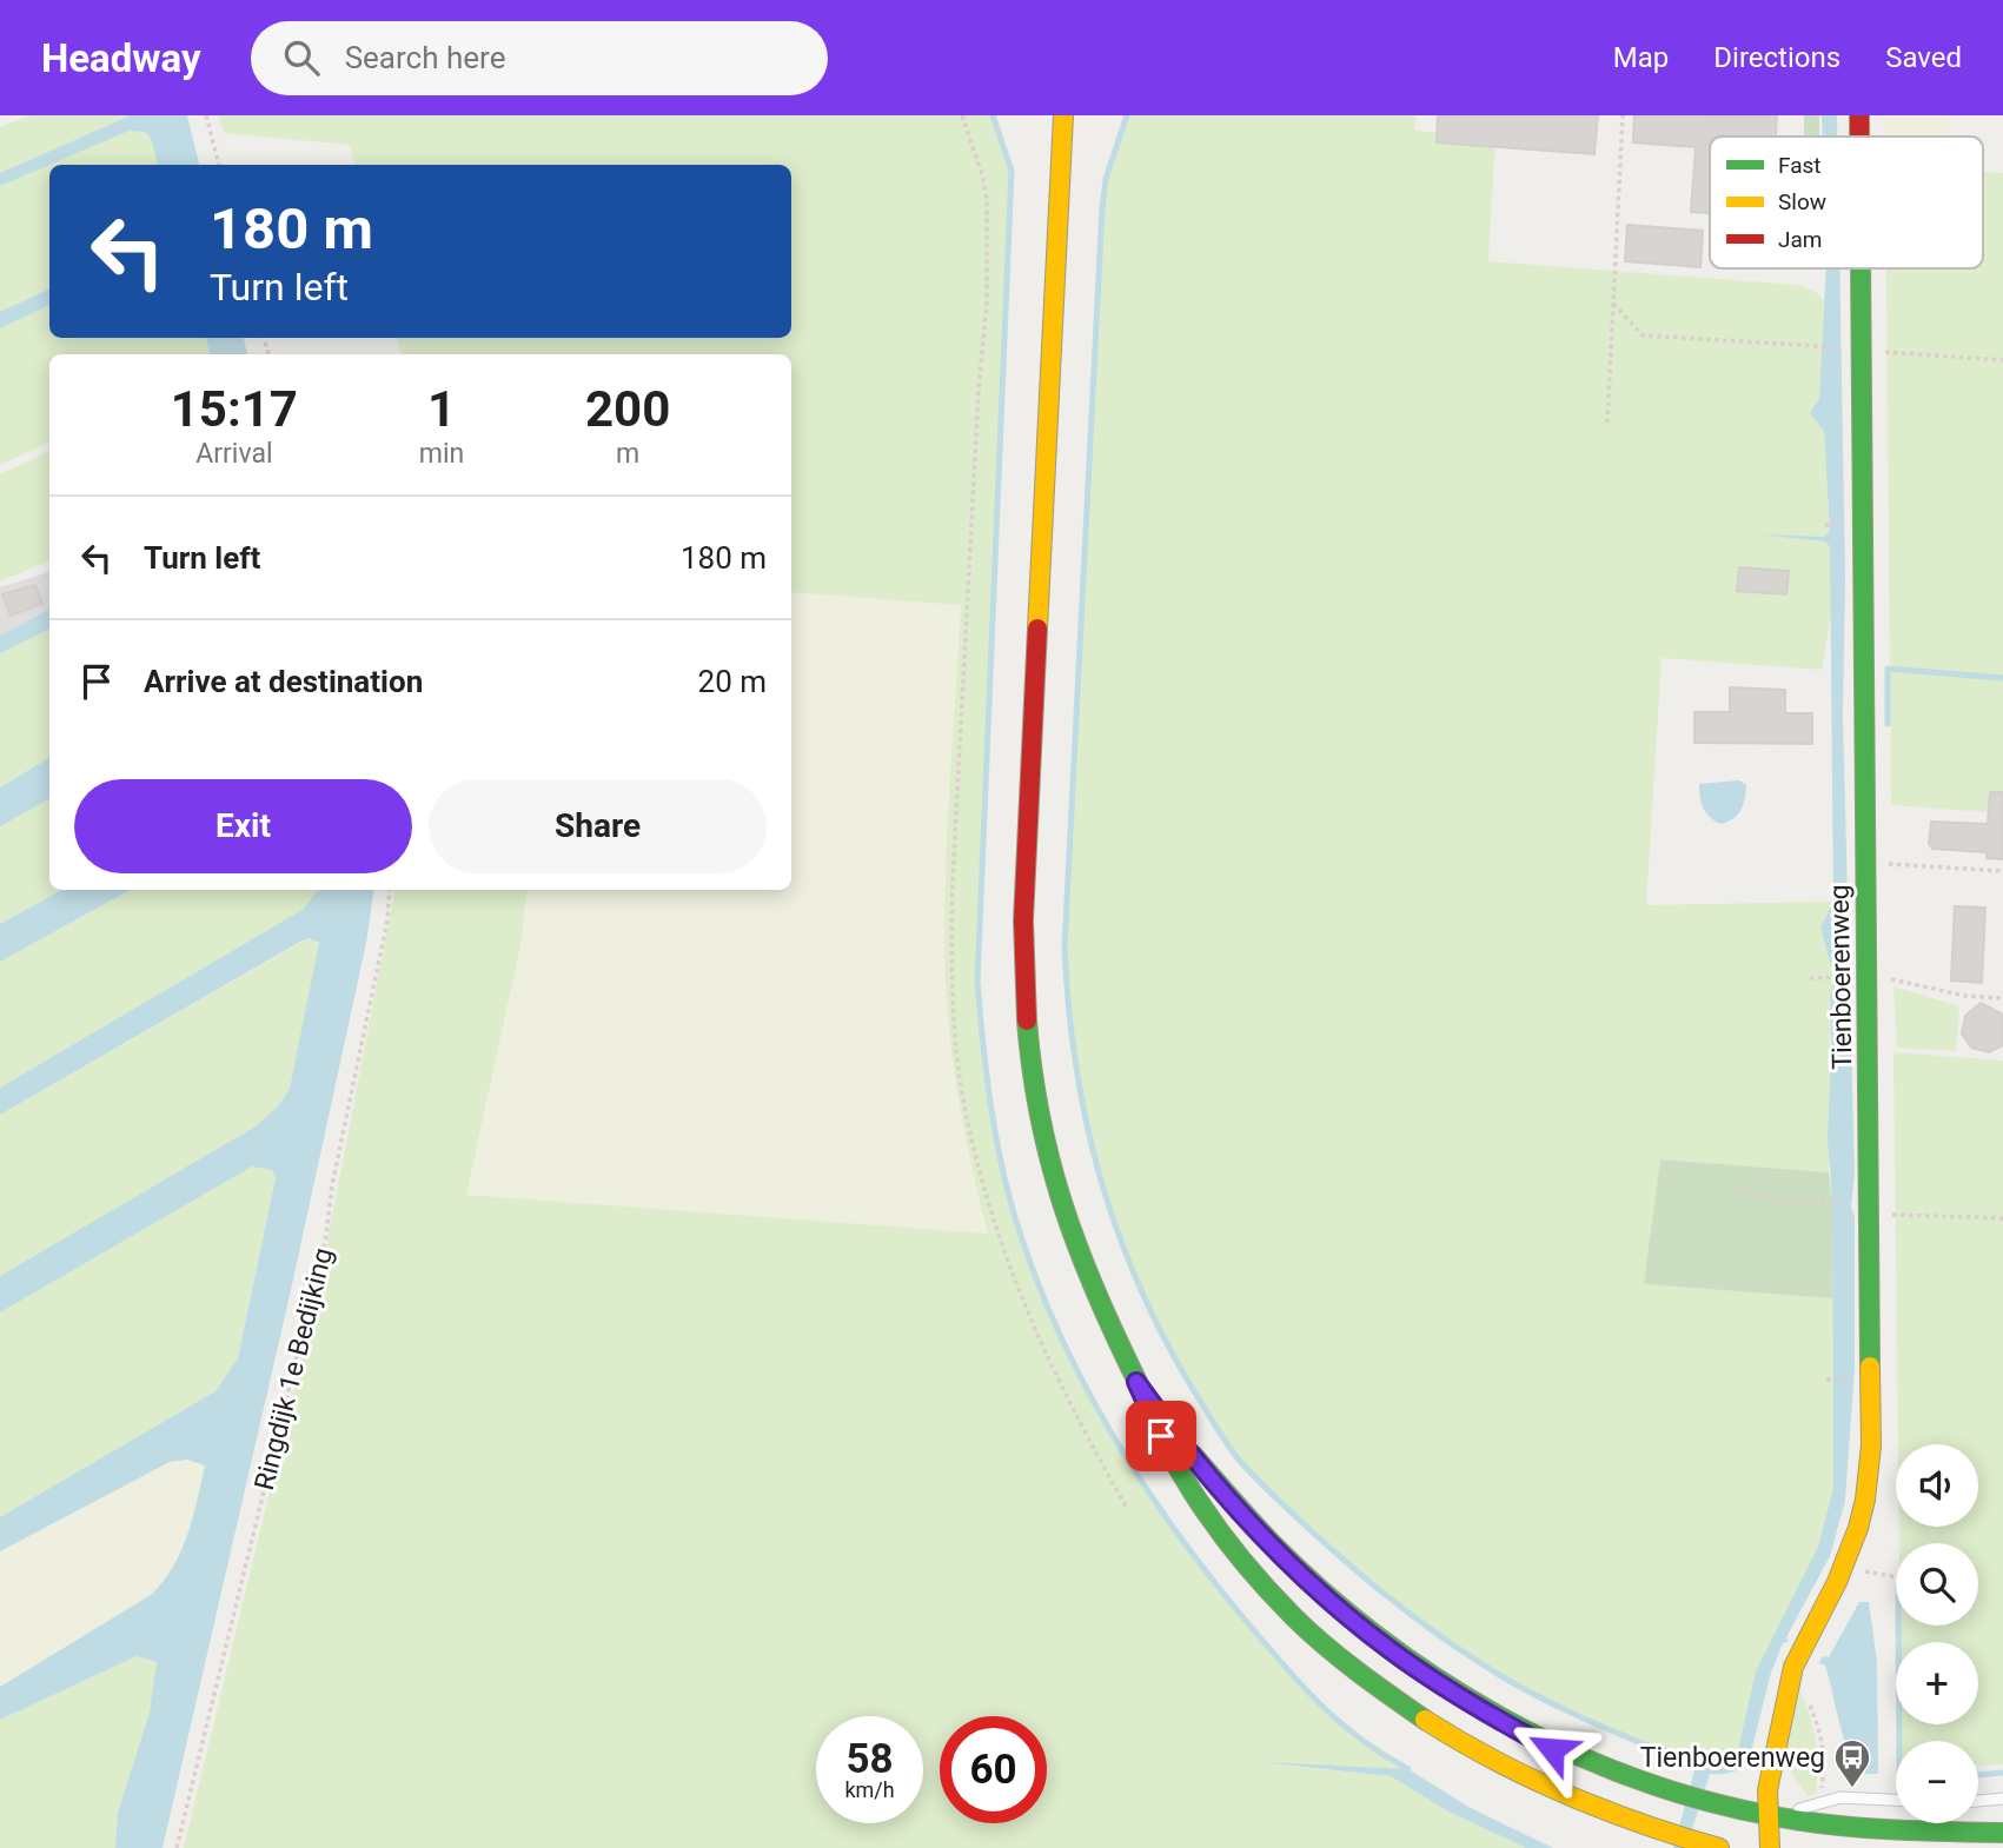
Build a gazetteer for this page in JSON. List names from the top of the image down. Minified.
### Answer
{"streets":{"main road":["Tienboerenweg"],"path":["Ringdijk 1e Bedijking"]},"places":{"bus stop":["Tienboerenweg"]},"legend":["Fast","Slow","Jam"],"page":{"header":"Headway","search":"Search here","nav":["Map","Directions","Saved"],"turn":["180 m","Turn left"],"eta":["15:17","Arrival","1","min","200","m"],"list":[{"name":"Turn left","value":"180 m"},{"name":"Arrive at destination","value":"20 m"}],"buttons":["Exit","Share"],"map_buttons":["+","−"],"speed":"58 km/h","limit":"60"}}
